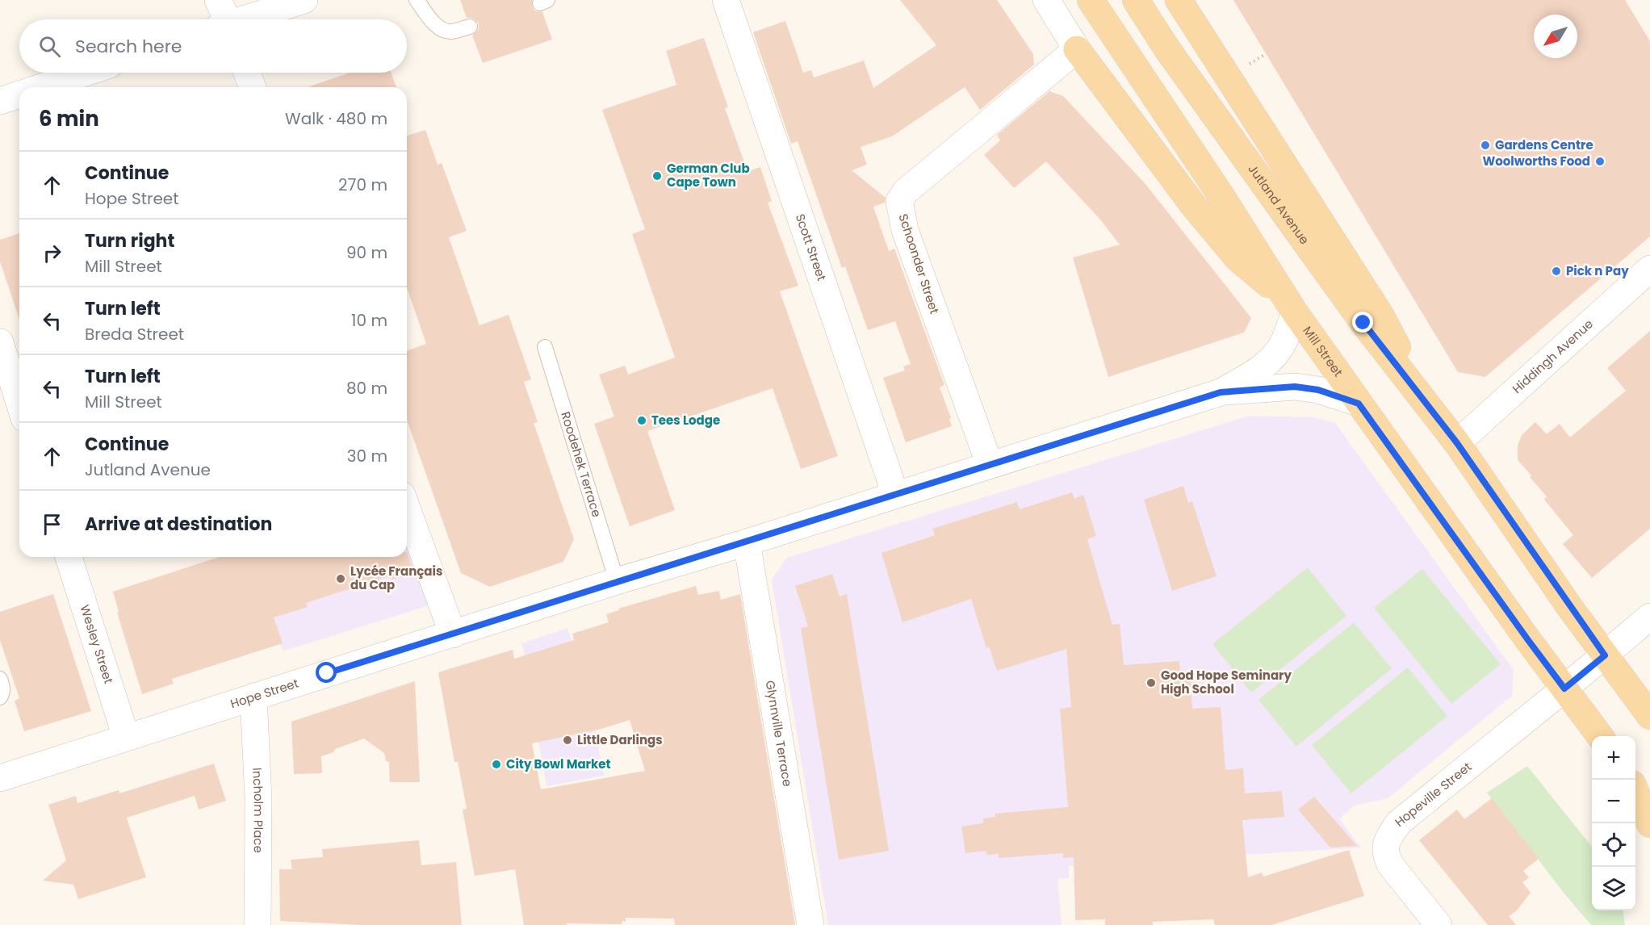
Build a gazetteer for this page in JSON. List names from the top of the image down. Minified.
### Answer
{"streets":{"main road":["Jutland Avenue","Mill Street"],"street":["Scott Street","Schoonder Street","Hiddingh Avenue","Wesley Street","Hope Street","Glynnville Terrace","Hopeville Street","Incholm Place"],"lane":["Roodehek Terrace"]},"crossings":[["Scott Street","Hope Street"],["Schoonder Street","Hope Street"],["Mill Street","Hope Street"],["Mill Street","Hopeville Street"],["Roodehek Terrace","Hope Street"],["Wesley Street","Hope Street"],["Hope Street","Glynnville Terrace"],["Hope Street","Incholm Place"]],"places":["Gardens Centre","Woolworths Food","German Club Cape Town","Pick n Pay","Tees Lodge","Lycée Français du Cap","Good Hope Seminary High School","Little Darlings","City Bowl Market"],"north":"bottom left","page":{"search":"Search here","heading":["6 min","Walk · 480 m"],"list":[["Continue","Hope Street","270 m"],["Turn right","Mill Street","90 m"],["Turn left","Breda Street","10 m"],["Turn left","Mill Street","80 m"],["Continue","Jutland Avenue","30 m"],"Arrive at destination"],"map_buttons":["+","−"]}}
